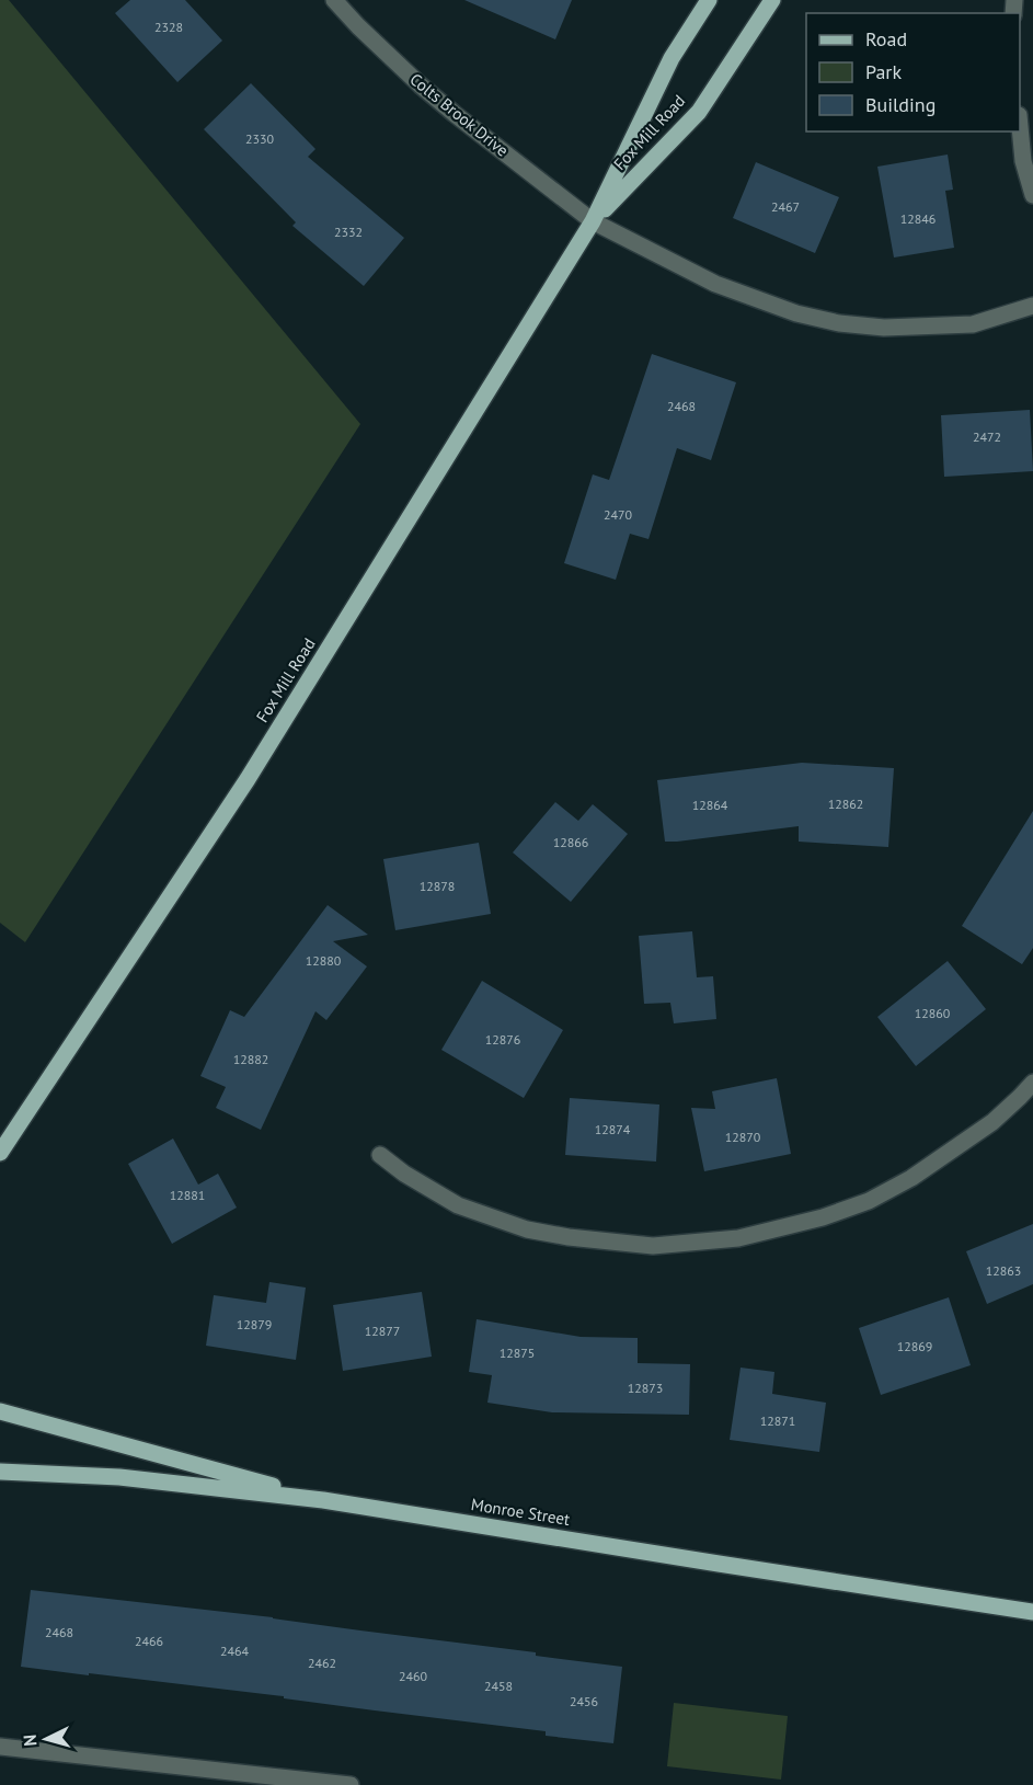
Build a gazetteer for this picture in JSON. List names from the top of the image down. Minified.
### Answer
{"streets":{"main road":["Fox Mill Road","Monroe Street"],"street":["Colts Brook Drive"]},"crossings":[["Colts Brook Drive","Fox Mill Road"]],"house_numbers":["2328","2330","2467","12846","2332","2468","2472","2470","12862","12864","12866","12878","12880","12860","12876","12882","12874","12870","12881","12863","12879","12877","12869","12875","12873","12871","2468","2466","2464","2462","2460","2458","2456"],"legend":["Road","Park","Building"],"north":"left"}
